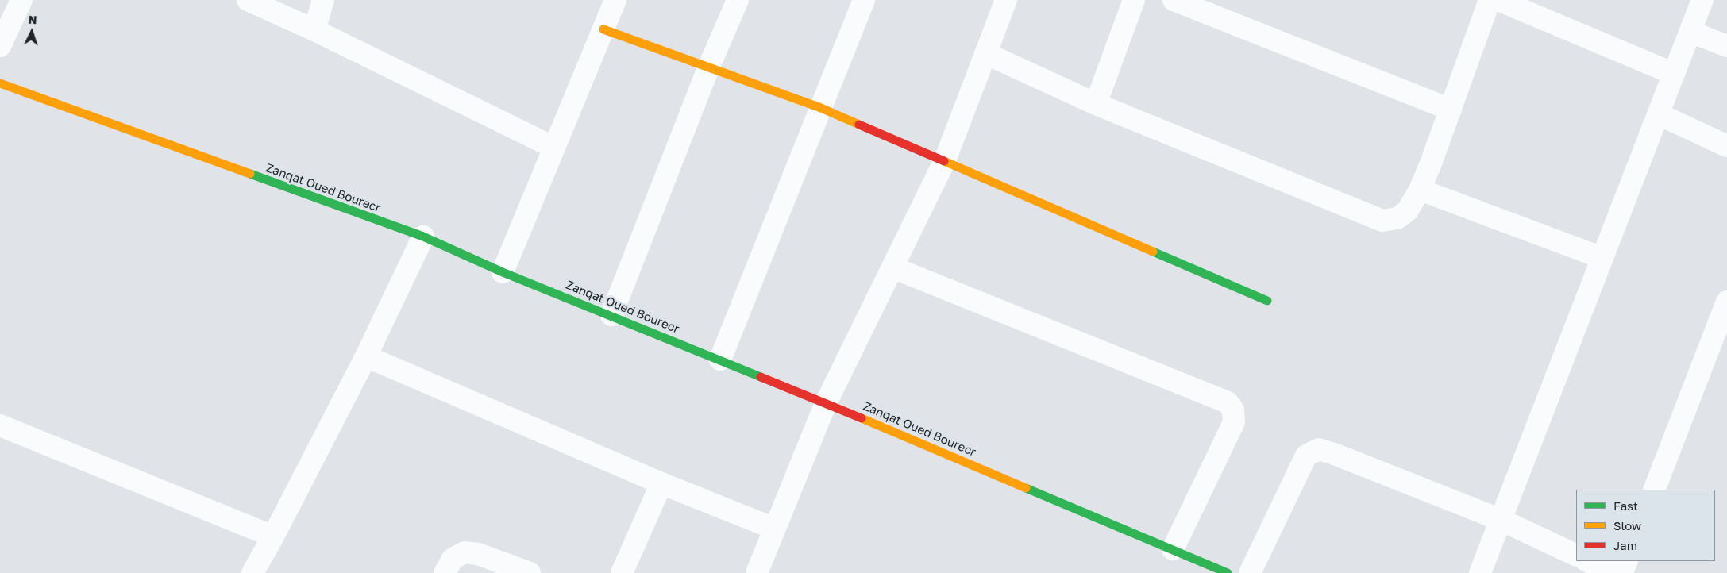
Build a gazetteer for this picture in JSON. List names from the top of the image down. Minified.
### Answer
{"streets":{"street":["Zanqat Oued Bourecr"]},"legend":["Fast","Slow","Jam"],"north":"top"}
